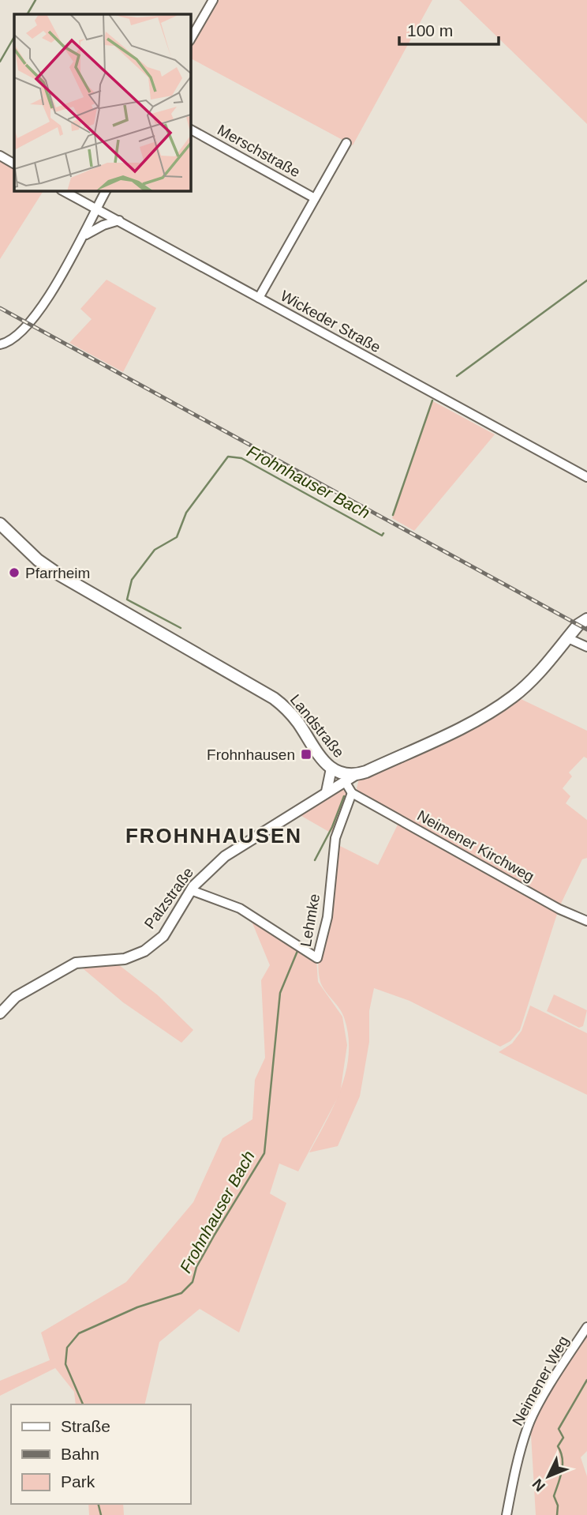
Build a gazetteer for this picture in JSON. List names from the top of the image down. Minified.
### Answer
{"streets":{"main road":["Landstraße"],"street":["Merschstraße","Wickeder Straße","Neimener Kirchweg","Palzstraße","Lehmke","Neimener Weg"]},"crossings":[["Landstraße","Palzstraße"],["Neimener Kirchweg","Lehmke"],["Palzstraße","Lehmke"]],"districts":["FROHNHAUSEN"],"water":["Frohnhauser Bach"],"places":{"other":["Pfarrheim"],"transit":["Frohnhausen"]},"legend":["Straße","Bahn","Park"],"scale_bar":"100 m","north":"bottom left"}
